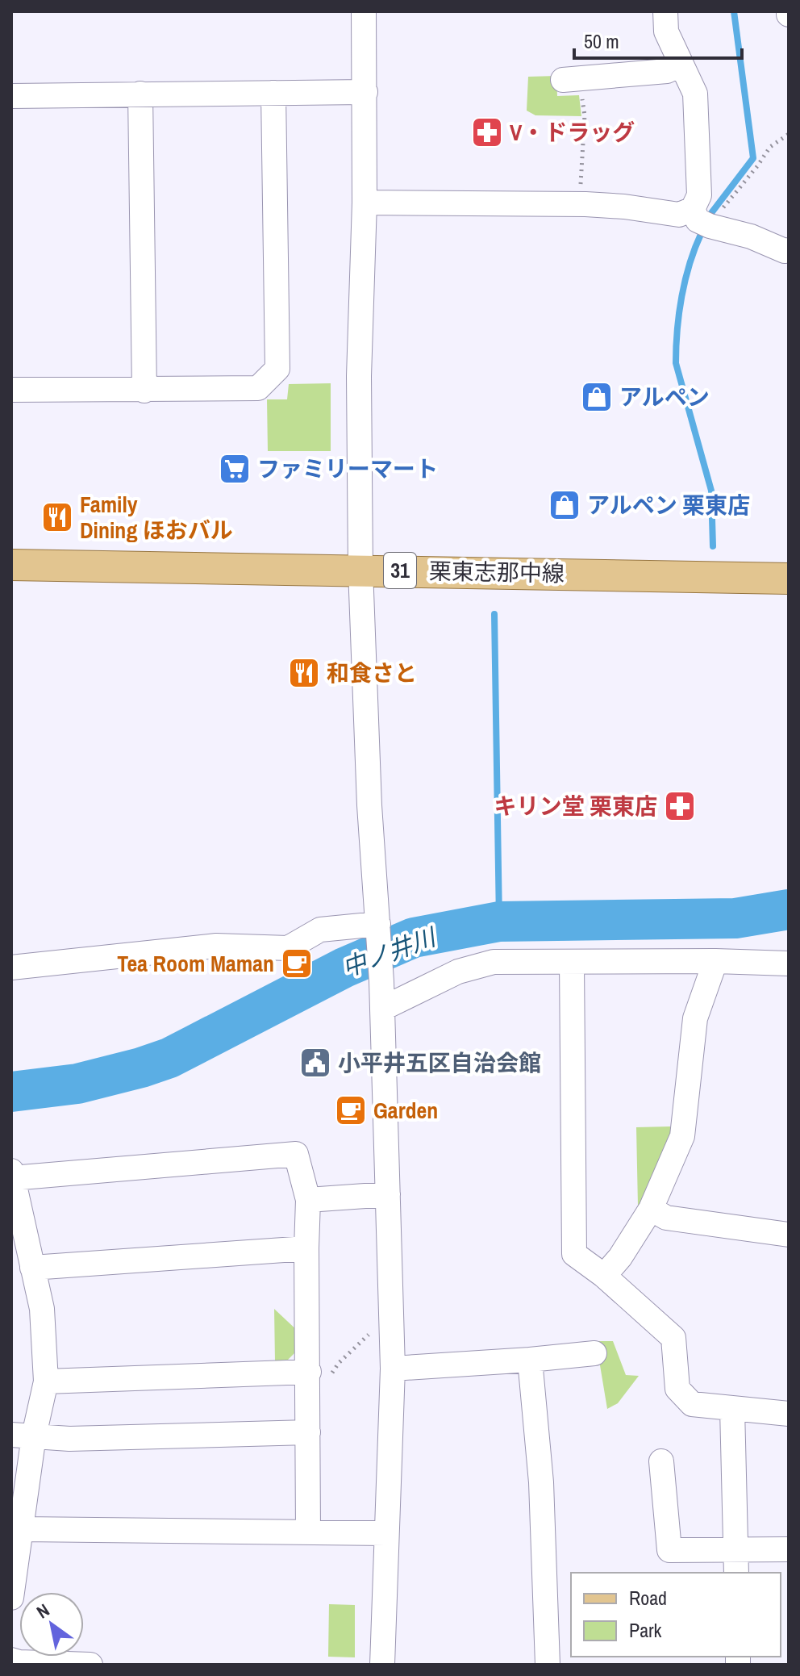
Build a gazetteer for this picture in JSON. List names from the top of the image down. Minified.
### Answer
{"streets":{"main road":["31","栗東志那中線"]},"water":["中ノ井川"],"places":{"pharmacy":["V・ドラッグ","キリン堂 栗東店"],"shop":["アルペン","アルペン 栗東店"],"supermarket":["ファミリーマート"],"restaurant":["Family Dining ほおバル","和食さと"],"cafe":["Tea Room Maman","Garden"],"public building":["小平井五区自治会館"]},"legend":["Road","Park"],"scale_bar":"50 m","north":"top left"}
